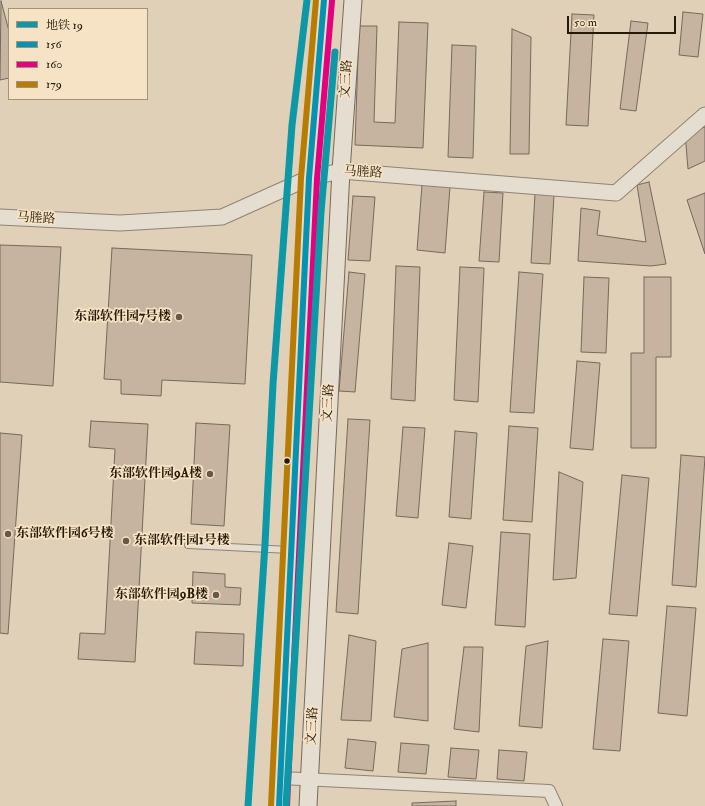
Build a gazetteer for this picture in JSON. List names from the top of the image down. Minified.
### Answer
{"streets":{"main road":["文三路"],"street":["马塍路"]},"crossings":[["文三路","马塍路"]],"places":["东部软件园7号楼","东部软件园9A楼","东部软件园6号楼","东部软件园1号楼","东部软件园9B楼"],"lines":["metro line 19","transit line 156","transit line 179","transit line 160"],"legend":["地铁 19","156","160","179"],"scale_bar":"50 m"}
